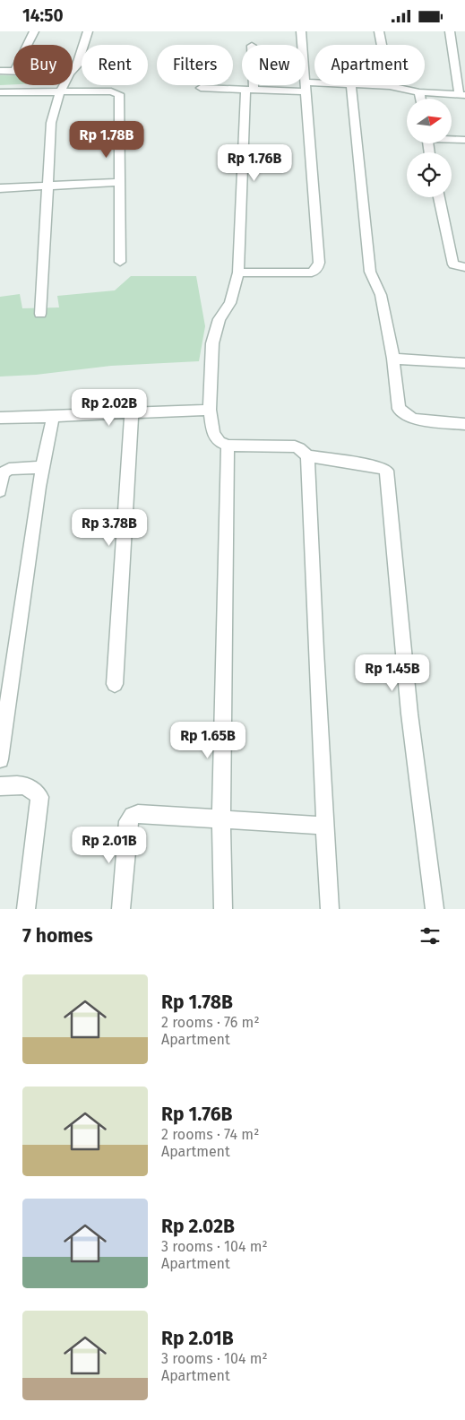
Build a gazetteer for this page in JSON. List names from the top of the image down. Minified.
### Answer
{"north":"right","page":{"status":"14:50","chip":["Buy","Rent","Filters","New","Apartment"],"price":["Rp 1.78B","Rp 1.76B","Rp 2.02B","Rp 3.78B","Rp 1.45B","Rp 1.65B","Rp 2.01B"],"heading":"7 homes","list":[{"name":"Rp 1.78B","note":"2 rooms · 76 m² · Apartment"},{"name":"Rp 1.76B","note":"2 rooms · 74 m² · Apartment"},{"name":"Rp 2.02B","note":"3 rooms · 104 m² · Apartment"},{"name":"Rp 2.01B","note":"3 rooms · 104 m² · Apartment"}]}}
